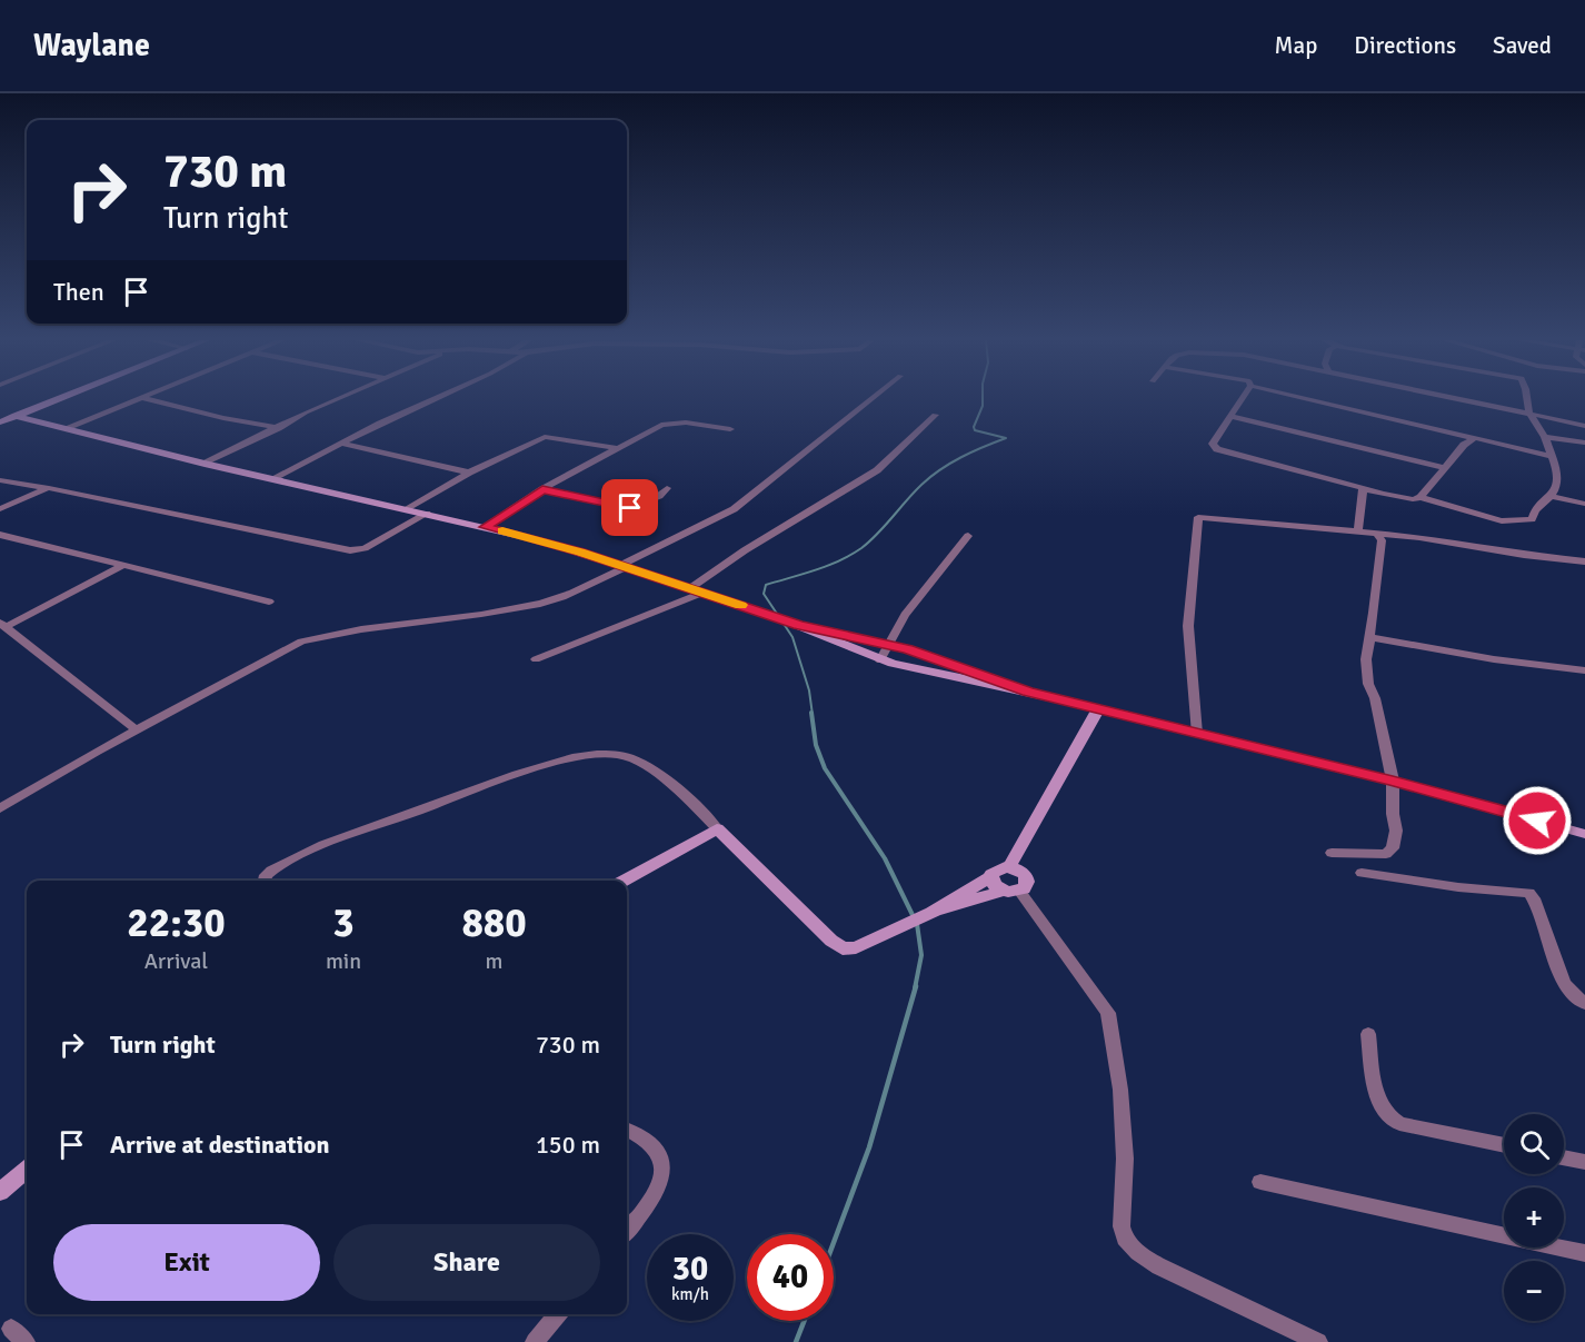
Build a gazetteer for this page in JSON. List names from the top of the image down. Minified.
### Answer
{"page":{"header":"Waylane","nav":["Map","Directions","Saved"],"turn":["730 m","Turn right"],"then":"Then","eta":["22:30","Arrival","3","min","880","m"],"list":[{"name":"Turn right","value":"730 m"},{"name":"Arrive at destination","value":"150 m"}],"map_buttons":["+","−"],"buttons":["Exit","Share"],"speed":"30 km/h","limit":"40"}}
